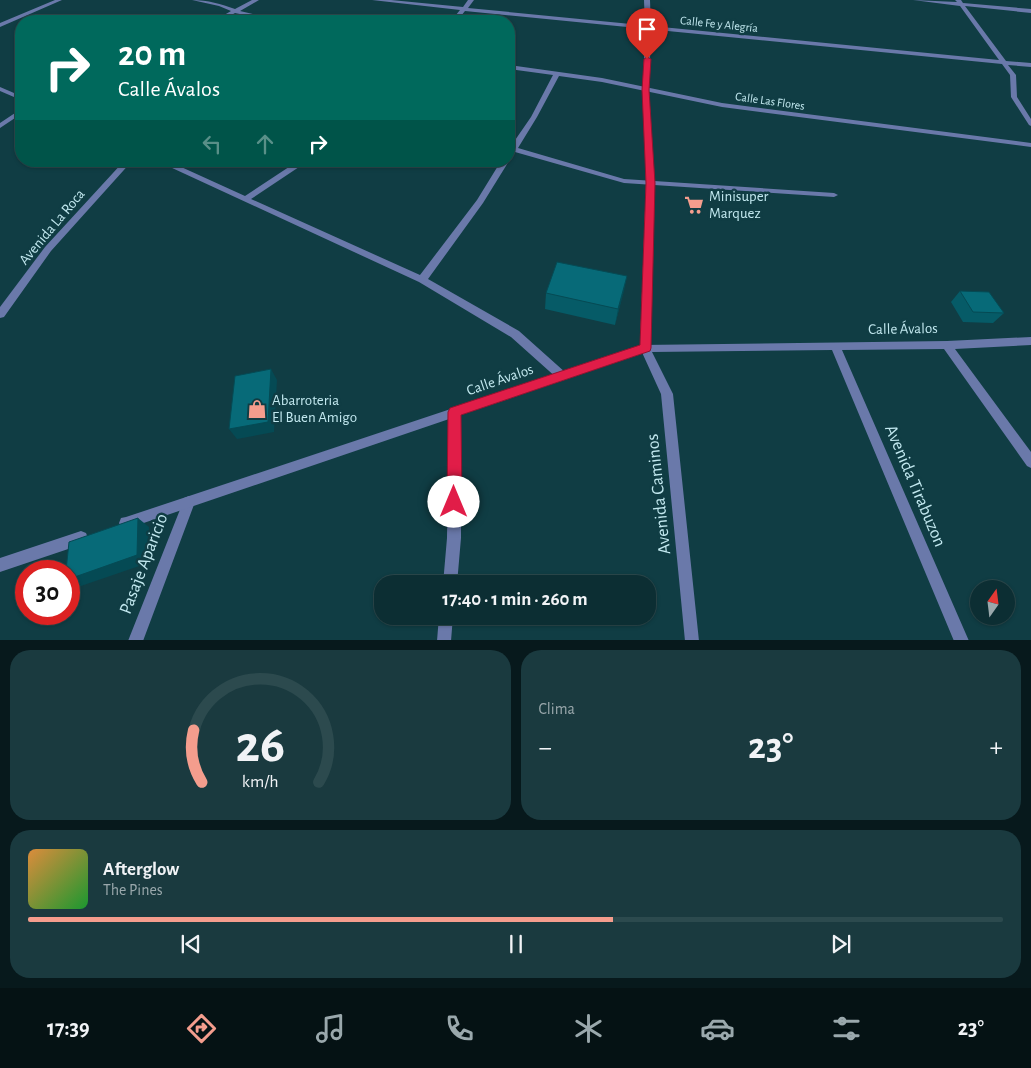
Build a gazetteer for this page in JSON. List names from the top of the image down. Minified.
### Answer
{"streets":{"street":["Calle Fe y Alegría","Calle Las Flores","Avenida La Roca","Calle Ávalos","Avenida Tirabuzon","Avenida Caminos","Pasaje Aparicio"]},"crossings":[["Calle Ávalos","Avenida Tirabuzon"],["Calle Ávalos","Avenida Caminos"],["Calle Ávalos","Pasaje Aparicio"]],"places":{"supermarket":["Minisuper Marquez"],"shop":["Abarroteria El Buen Amigo"]},"north":"top","page":{"turn":["20 m","Calle Ávalos"],"limit":"30","trip":"17:40 · 1 min · 260 m","tile":"Clima","heat":["−","23°","+"],"song":["Afterglow","The Pines"],"tabs":["17:39","23°"],"gauge":["26","km/h"]}}
